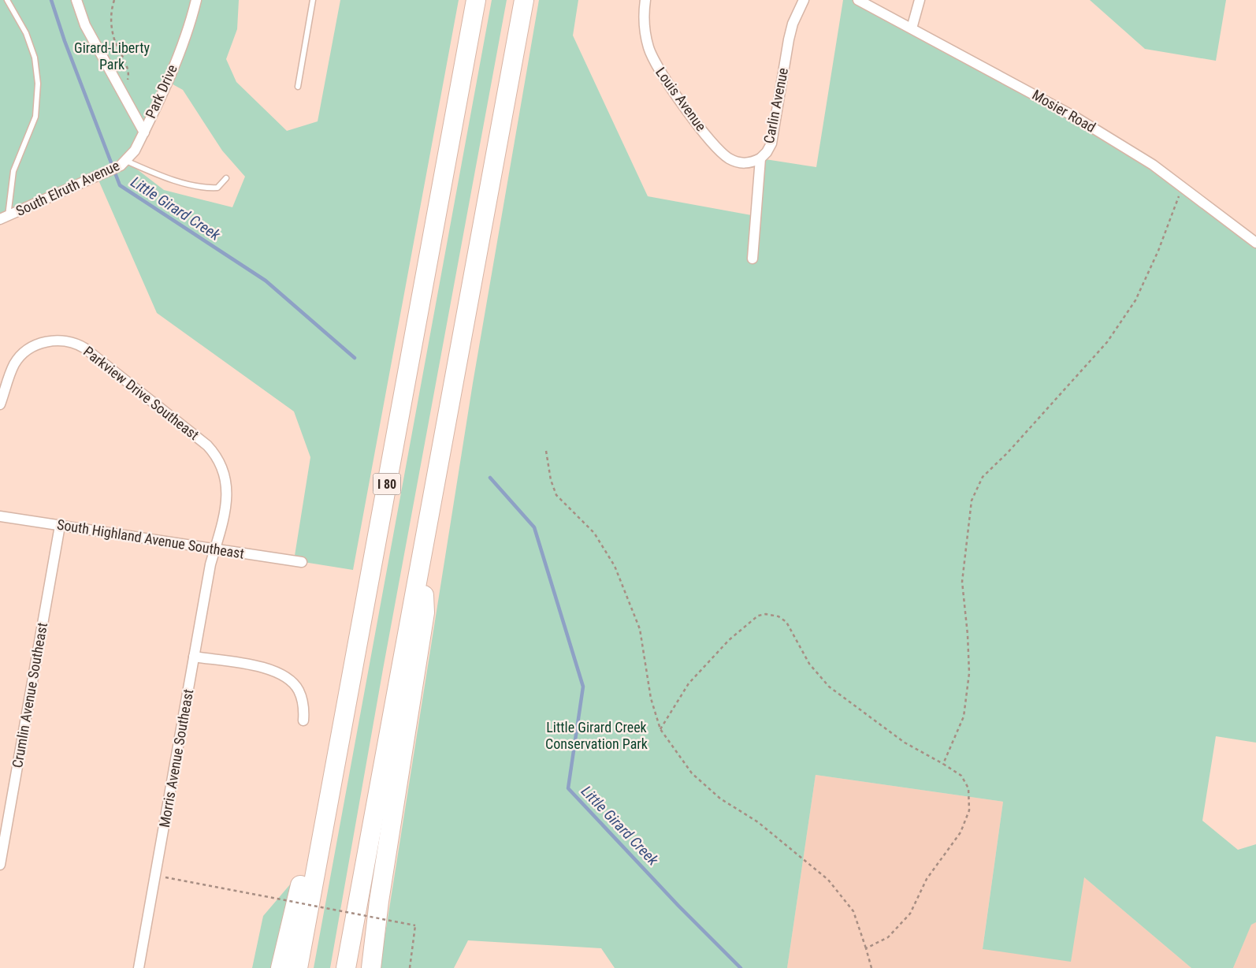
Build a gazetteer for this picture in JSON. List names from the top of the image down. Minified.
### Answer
{"streets":{"highway":["I 80"],"street":["Park Drive","Louis Avenue","Carlin Avenue","Mosier Road","South Elruth Avenue","Parkview Drive Southeast","South Highland Avenue Southeast","Crumlin Avenue Southeast","Morris Avenue Southeast"]},"crossings":[["Park Drive","South Elruth Avenue"],["Louis Avenue","Carlin Avenue"],["Parkview Drive Southeast","South Highland Avenue Southeast"],["Parkview Drive Southeast","Morris Avenue Southeast"],["South Highland Avenue Southeast","Crumlin Avenue Southeast"],["South Highland Avenue Southeast","Morris Avenue Southeast"]],"water":["Little Girard Creek"],"parks":["Girard-Liberty Park","Little Girard Creek Conservation Park"]}
